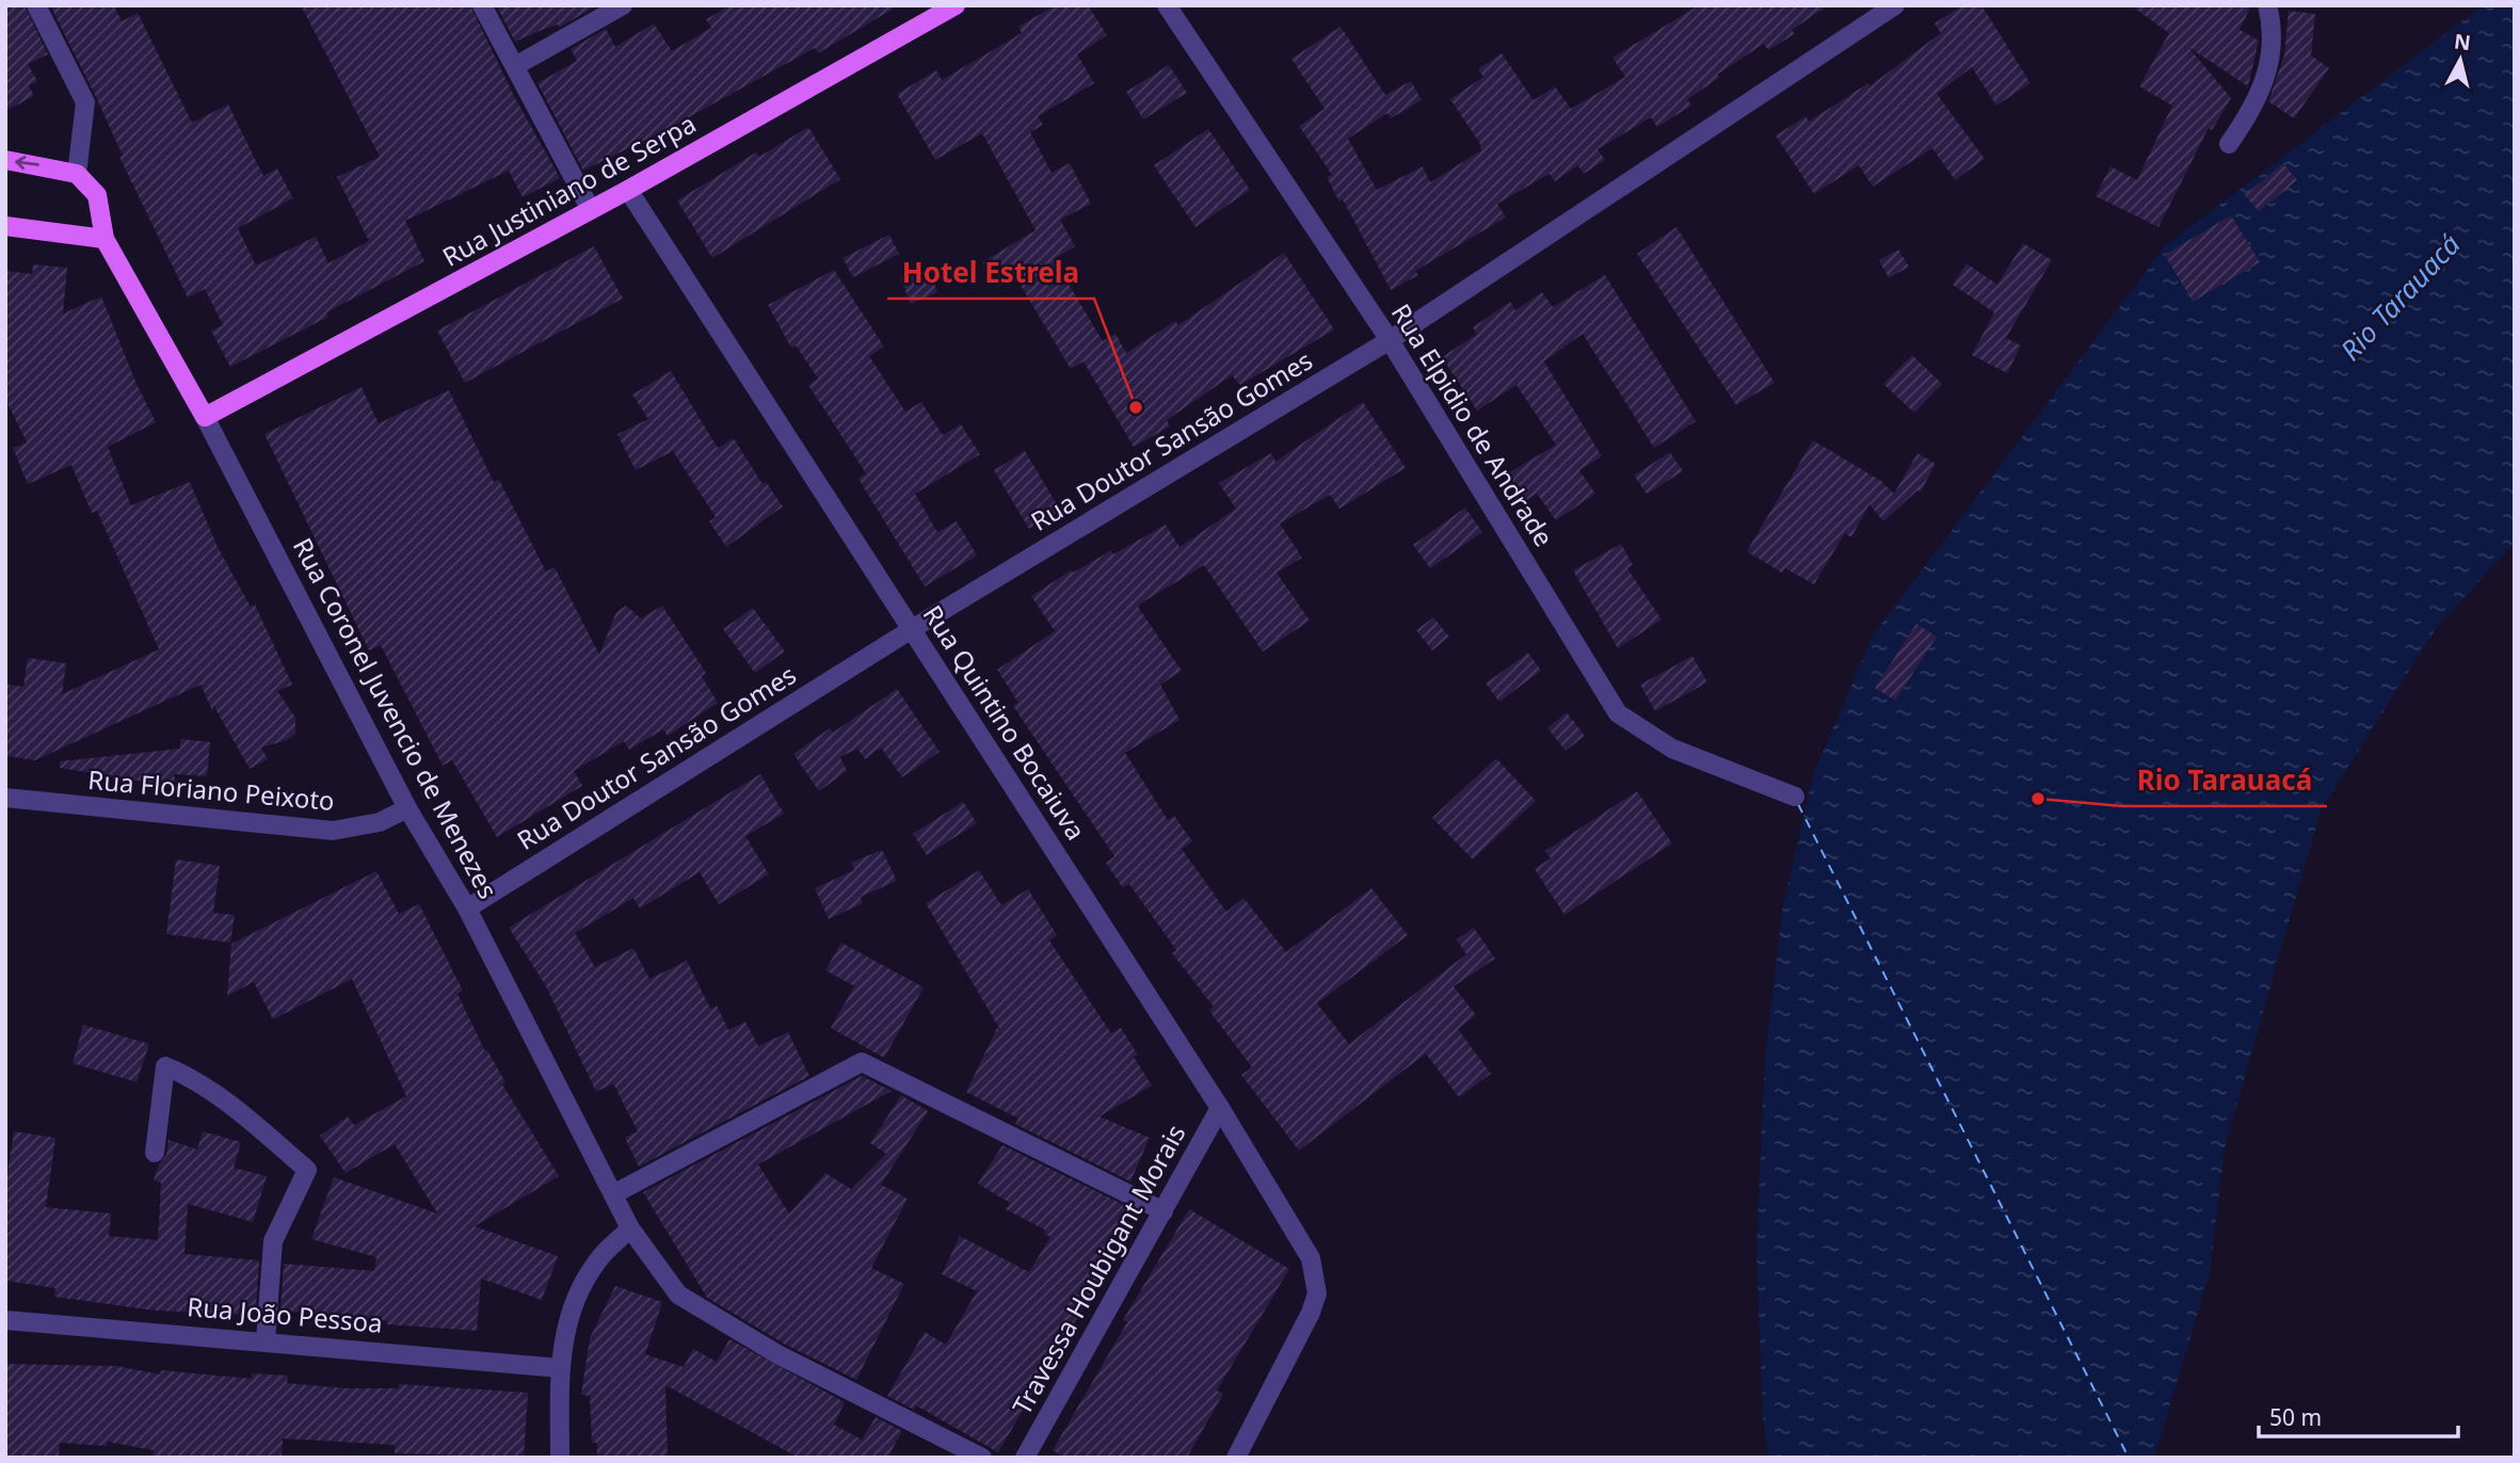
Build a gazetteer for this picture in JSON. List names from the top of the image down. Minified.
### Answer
{"streets":{"main road":["Rua Justiniano de Serpa","Rua Coronel Juvencio de Menezes"],"street":["Rua Elpidio de Andrade","Rua Doutor Sansão Gomes","Rua Quintino Bocaiuva","Rua Floriano Peixoto","Travessa Houbigant Morais","Rua João Pessoa"]},"crossings":[["Rua Justiniano de Serpa","Rua Coronel Juvencio de Menezes"],["Rua Justiniano de Serpa","Rua Quintino Bocaiuva"],["Rua Elpidio de Andrade","Rua Doutor Sansão Gomes"],["Rua Doutor Sansão Gomes","Rua Coronel Juvencio de Menezes"],["Rua Doutor Sansão Gomes","Rua Quintino Bocaiuva"],["Rua Coronel Juvencio de Menezes","Rua Floriano Peixoto"],["Rua Quintino Bocaiuva","Travessa Houbigant Morais"]],"water":["Rio Tarauacá"],"places":["Hotel Estrela","Rio Tarauacá"],"scale_bar":"50 m","north":"top"}
